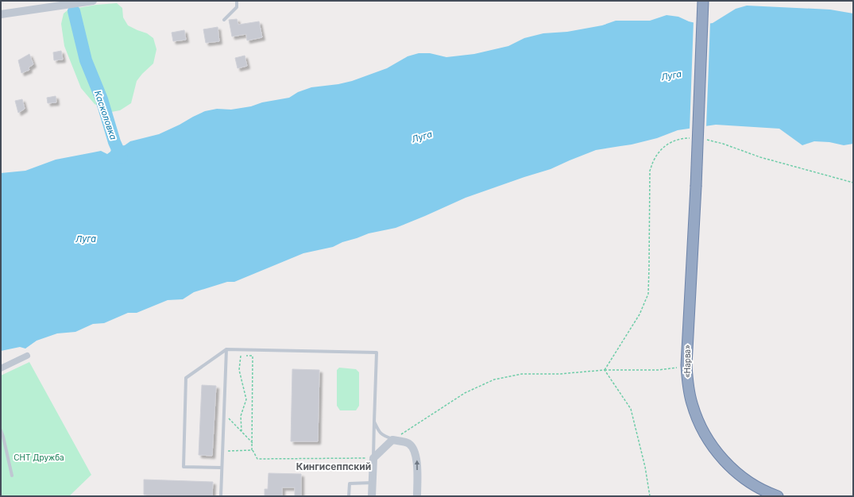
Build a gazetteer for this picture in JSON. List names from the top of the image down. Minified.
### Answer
{"streets":{"highway":["«Нарва»"]},"districts":["Кингисеппский"],"water":["Луга","Касколовка"],"parks":["СНТ Дружба"]}
